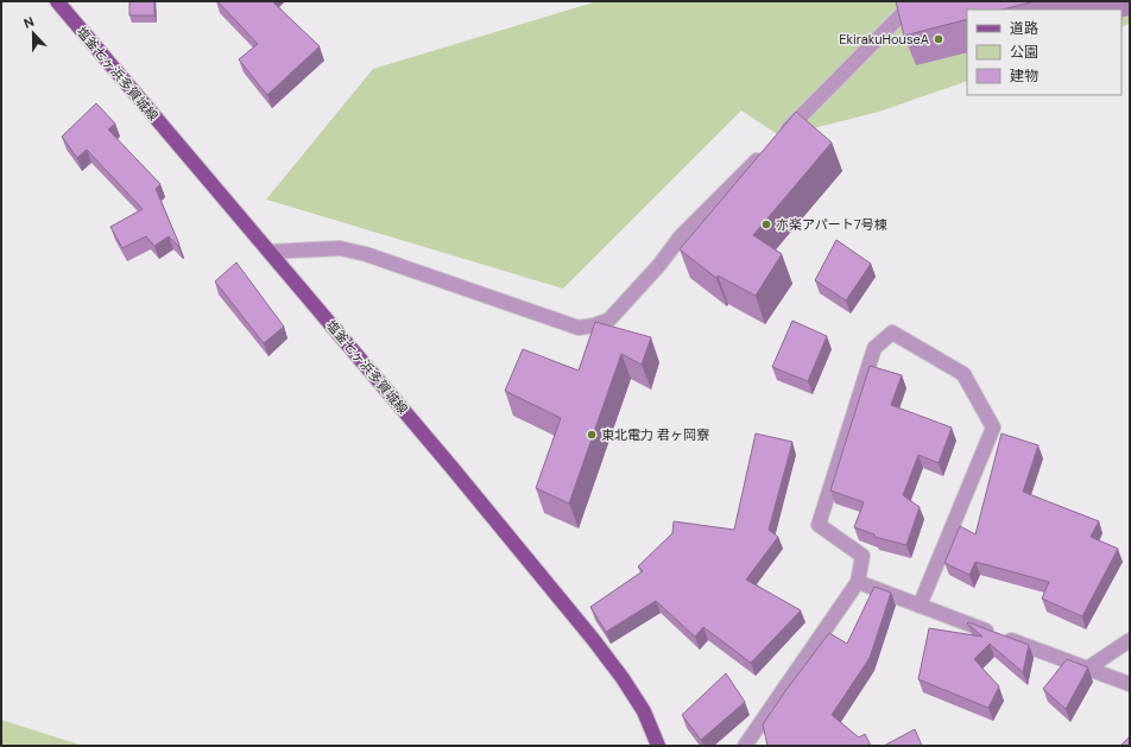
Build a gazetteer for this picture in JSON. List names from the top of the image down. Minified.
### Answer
{"streets":{"main road":["塩釜七ヶ浜多賀城線"]},"places":["EkirakuHouseA","亦楽アパート7号棟","東北電力 君ヶ岡寮"],"legend":["道路","公園","建物"],"north":"top"}
